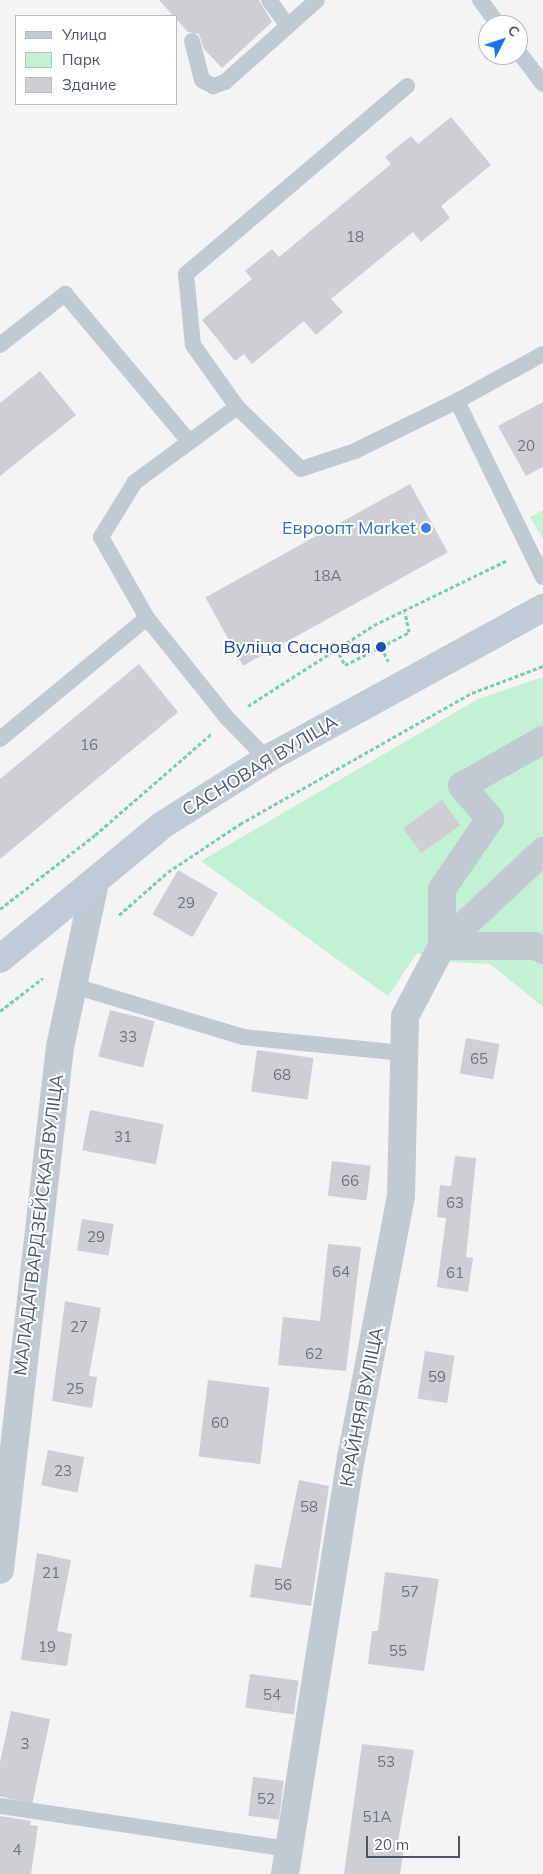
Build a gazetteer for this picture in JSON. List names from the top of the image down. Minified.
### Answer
{"streets":{"main road":["САСНОВАЯ ВУЛІЦА"],"street":["МАЛАДАГВАРДЗЕЙСКАЯ ВУЛІЦА","КРАЙНЯЯ ВУЛІЦА"]},"crossings":[["САСНОВАЯ ВУЛІЦА","МАЛАДАГВАРДЗЕЙСКАЯ ВУЛІЦА"]],"places":["Евроопт Market","Вуліца Сасновая"],"house_numbers":["18","20","18А","16","29","33","65","68","31","66","63","29","64","61","27","62","59","25","60","23","58","21","56","57","19","55","54","3","53","52","51А","4"],"legend":["Улица","Парк","Здание"],"scale_bar":"20 m","north":"top right"}
